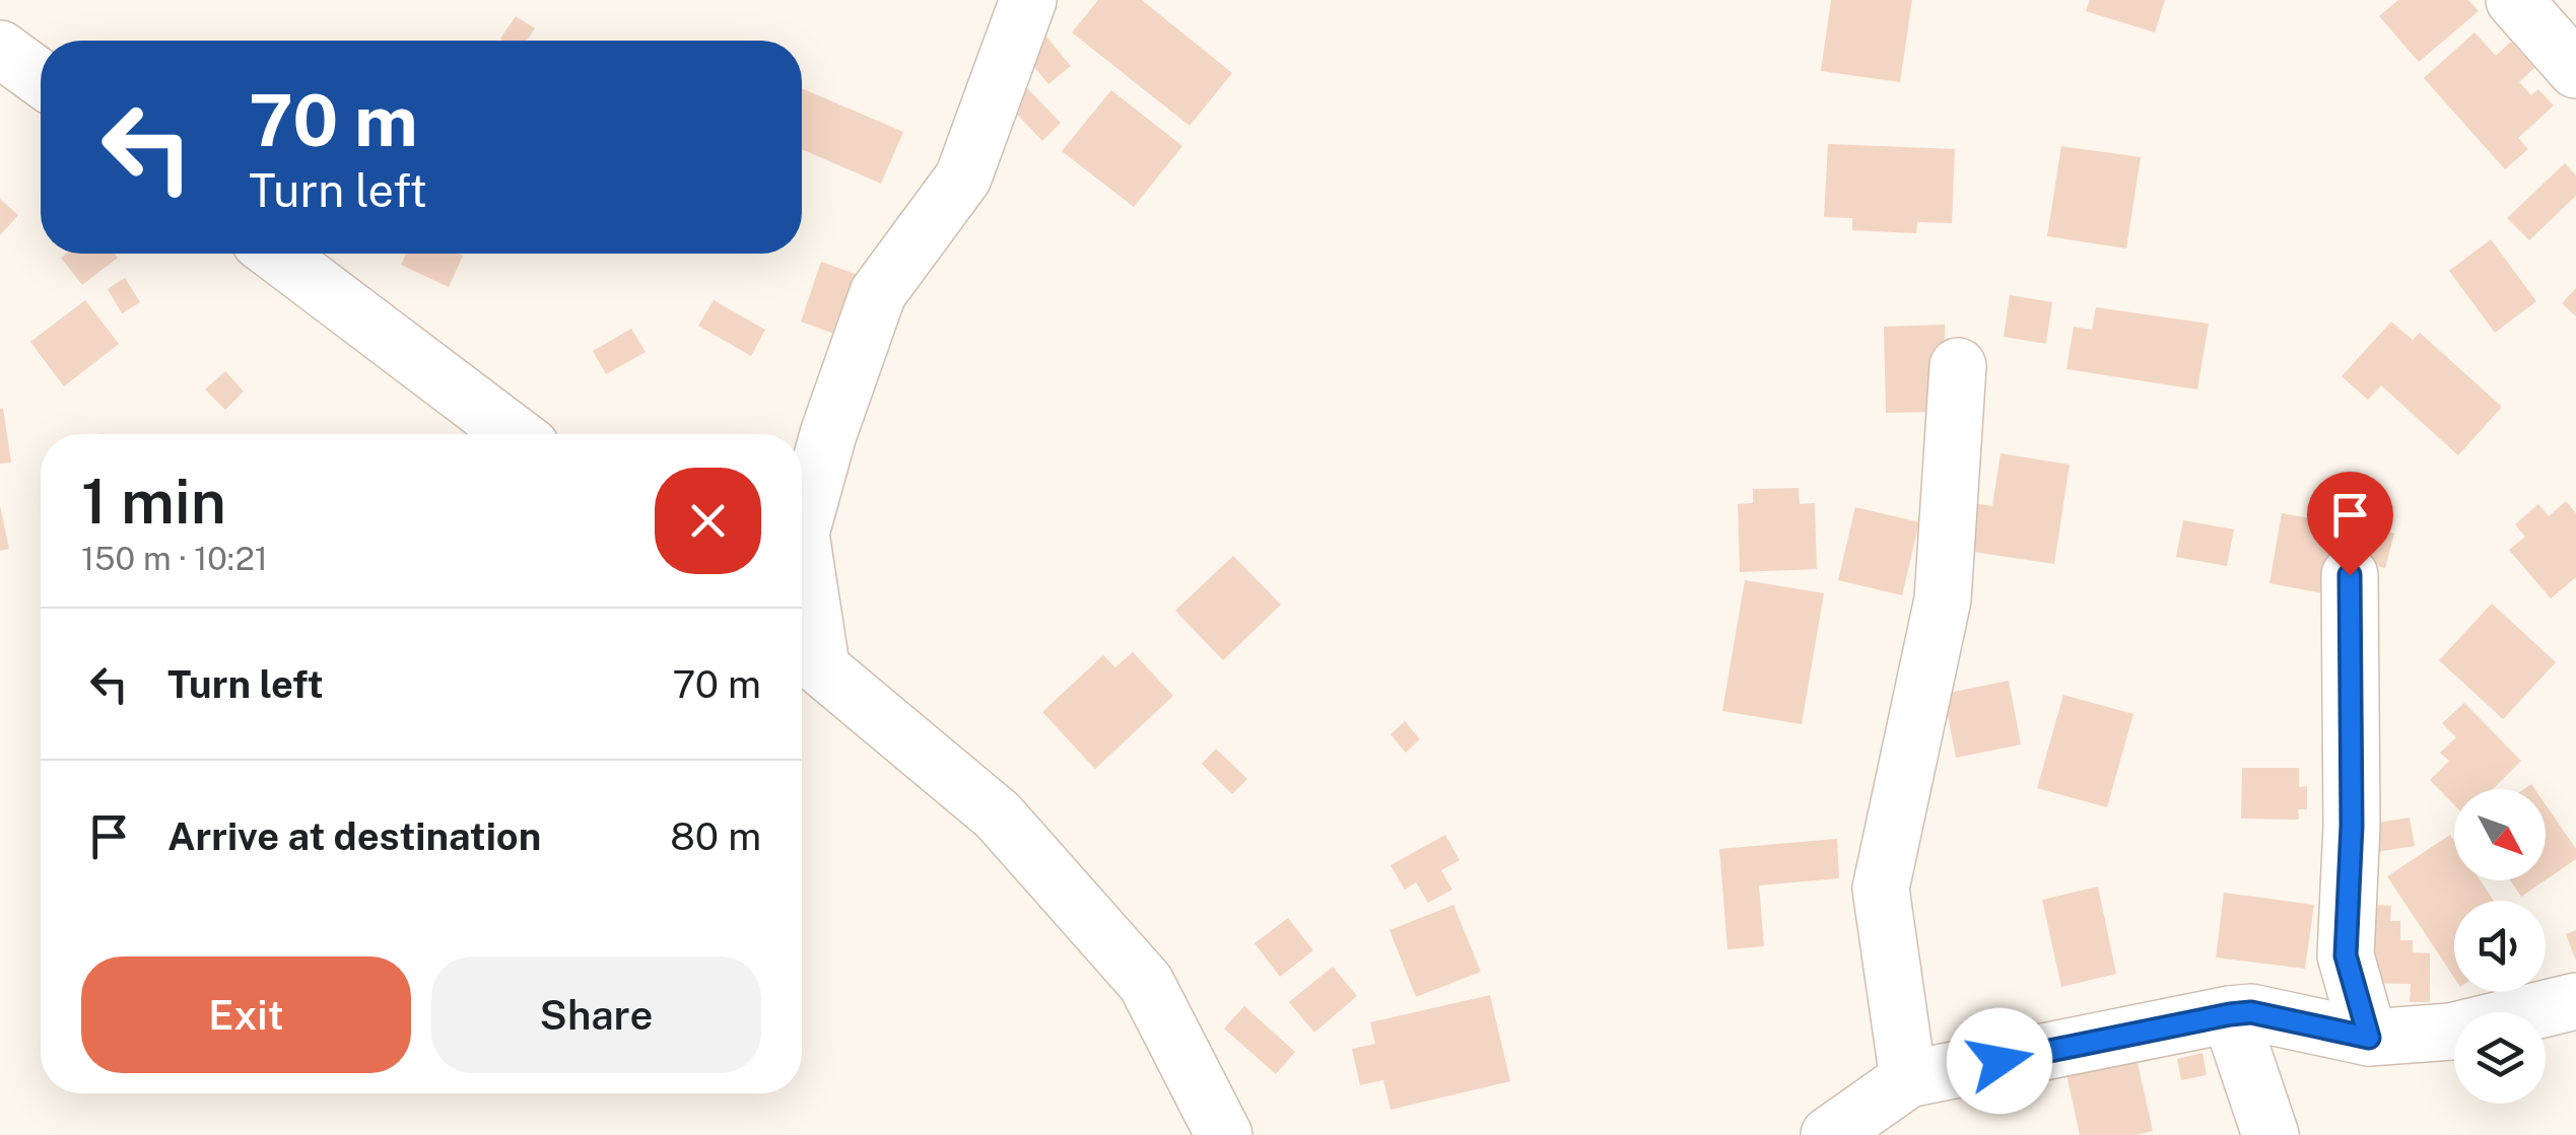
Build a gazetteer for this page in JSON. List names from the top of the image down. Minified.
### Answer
{"north":"bottom right","page":{"turn":["70 m","Turn left"],"heading":["1 min","150 m · 10:21"],"list":[{"name":"Turn left","value":"70 m"},{"name":"Arrive at destination","value":"80 m"}],"buttons":["Exit","Share"]}}
